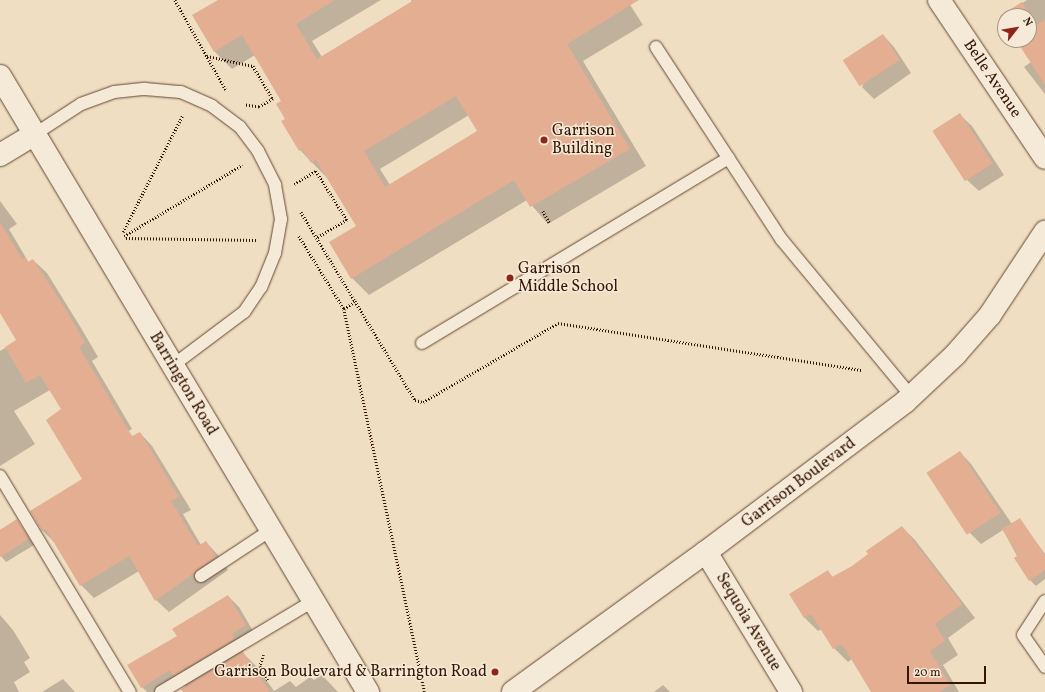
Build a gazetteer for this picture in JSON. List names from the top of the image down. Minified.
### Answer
{"streets":{"street":["Belle Avenue","Barrington Road","Garrison Boulevard","Sequoia Avenue"]},"crossings":[["Garrison Boulevard","Sequoia Avenue"]],"places":["Garrison Building","Garrison Middle School","Garrison Boulevard & Barrington Road"],"scale_bar":"20 m","north":"top right"}
